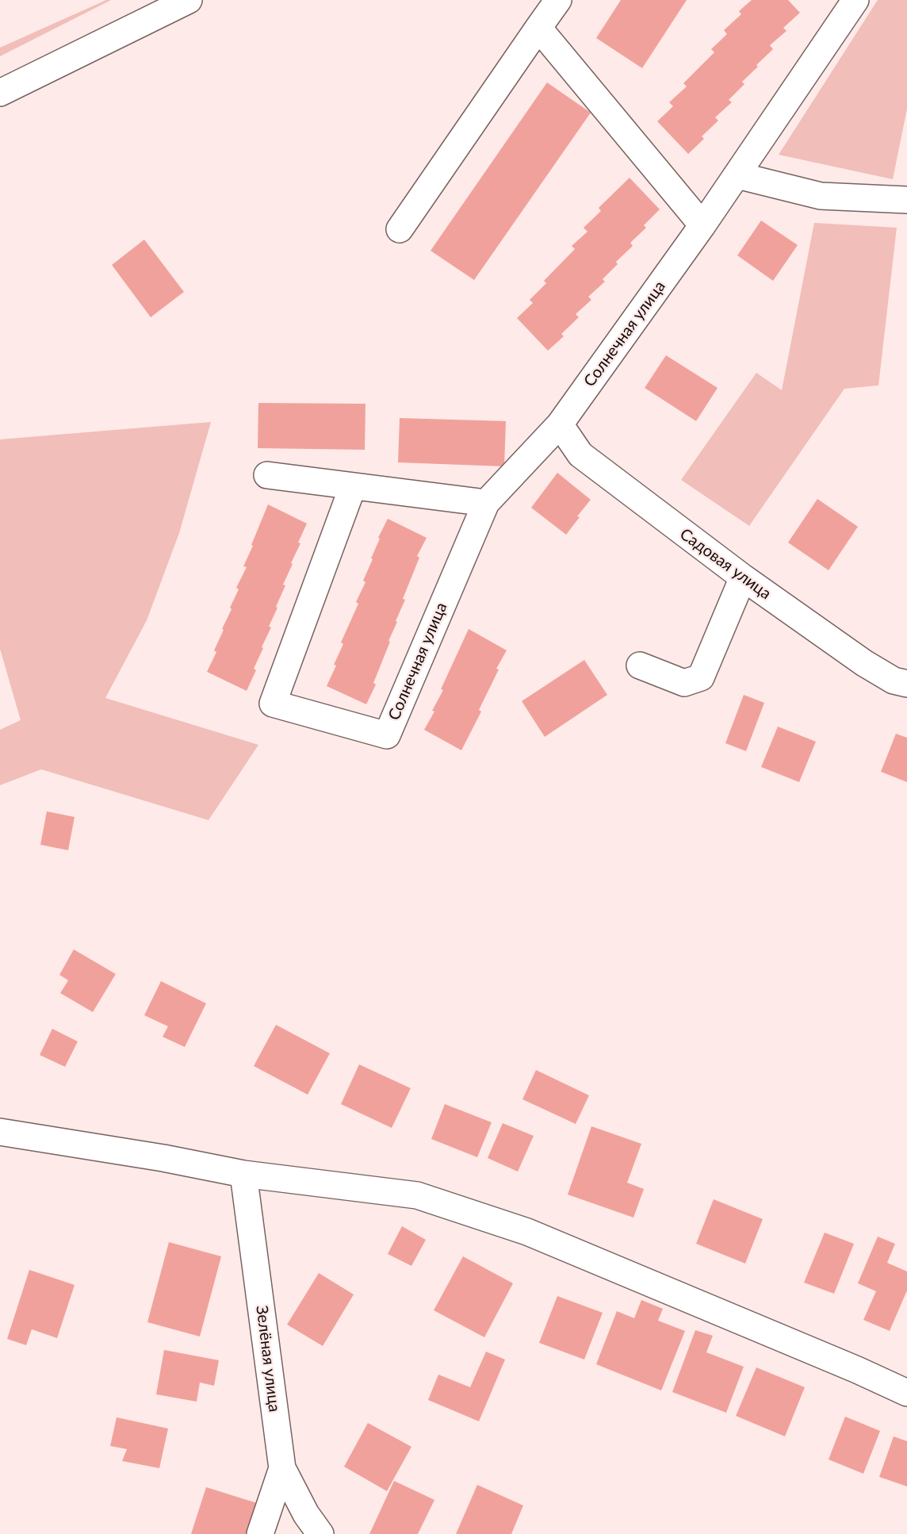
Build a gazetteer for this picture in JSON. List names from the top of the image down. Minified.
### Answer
{"streets":{"street":["Солнечная улица","Садовая улица","Зелёная улица"]},"crossings":[["Солнечная улица","Садовая улица"]]}
